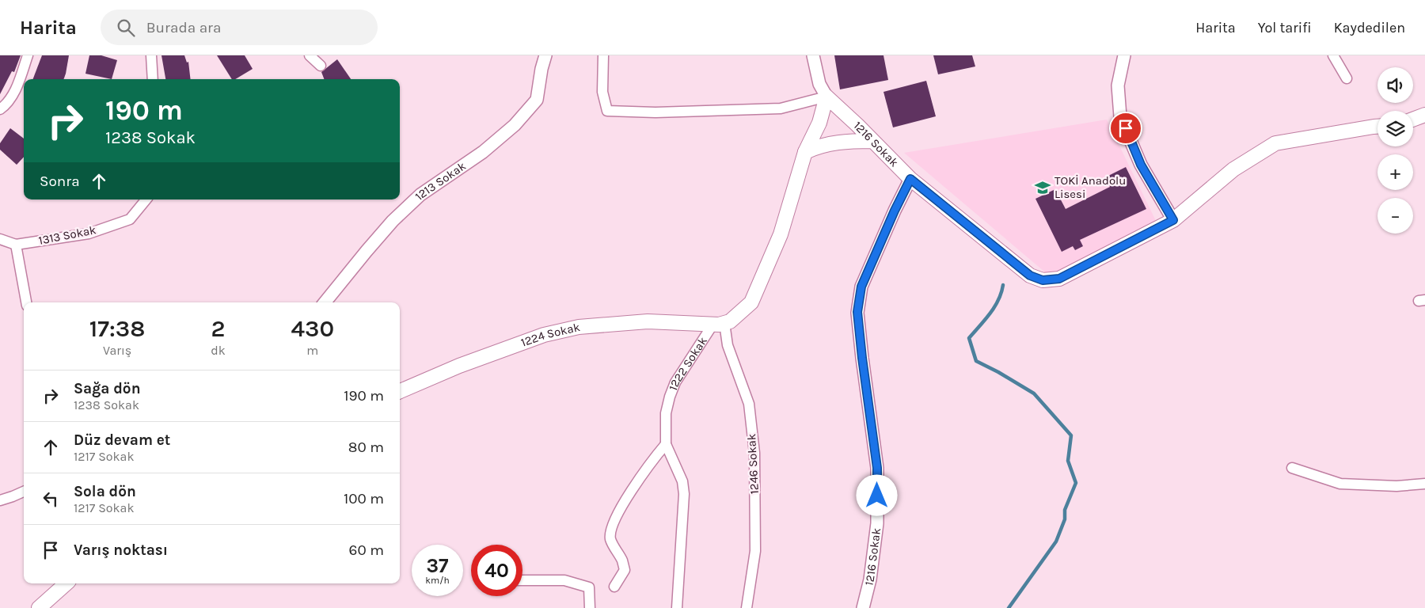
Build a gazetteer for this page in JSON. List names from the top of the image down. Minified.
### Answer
{"streets":{"main road":["1216 Sokak","1224 Sokak","1222 Sokak"],"street":["1213 Sokak","1313 Sokak","1246 Sokak"]},"crossings":[["1216 Sokak","1222 Sokak"],["1224 Sokak","1222 Sokak"],["1224 Sokak","1246 Sokak"],["1222 Sokak","1246 Sokak"]],"places":{"school or university":["TOKİ Anadolu Lisesi"]},"page":{"header":"Harita","search":"Burada ara","nav":["Harita","Yol tarifi","Kaydedilen"],"map_buttons":["+","−"],"turn":["190 m","1238 Sokak"],"then":"Sonra","eta":["17:38","Varış","2","dk","430","m"],"list":[{"name":"Sağa dön","note":"1238 Sokak","value":"190 m"},{"name":"Düz devam et","note":"1217 Sokak","value":"80 m"},{"name":"Sola dön","note":"1217 Sokak","value":"100 m"},{"name":"Varış noktası","value":"60 m"}],"speed":"37 km/h","limit":"40"}}
